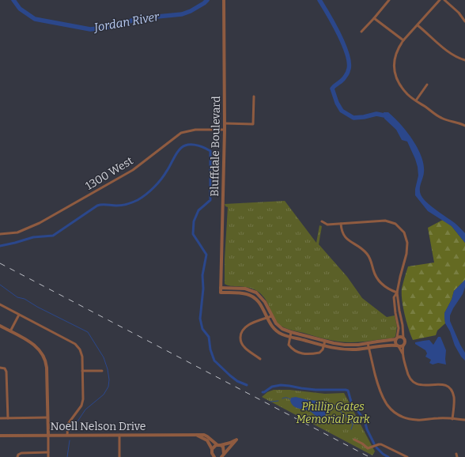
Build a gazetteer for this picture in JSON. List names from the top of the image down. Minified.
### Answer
{"streets":{"street":["Bluffdale Boulevard","1300 West","Noell Nelson Drive"]},"crossings":[["Bluffdale Boulevard","1300 West"]],"water":["Jordan River"],"parks":["Phillip Gates Memorial Park"]}
